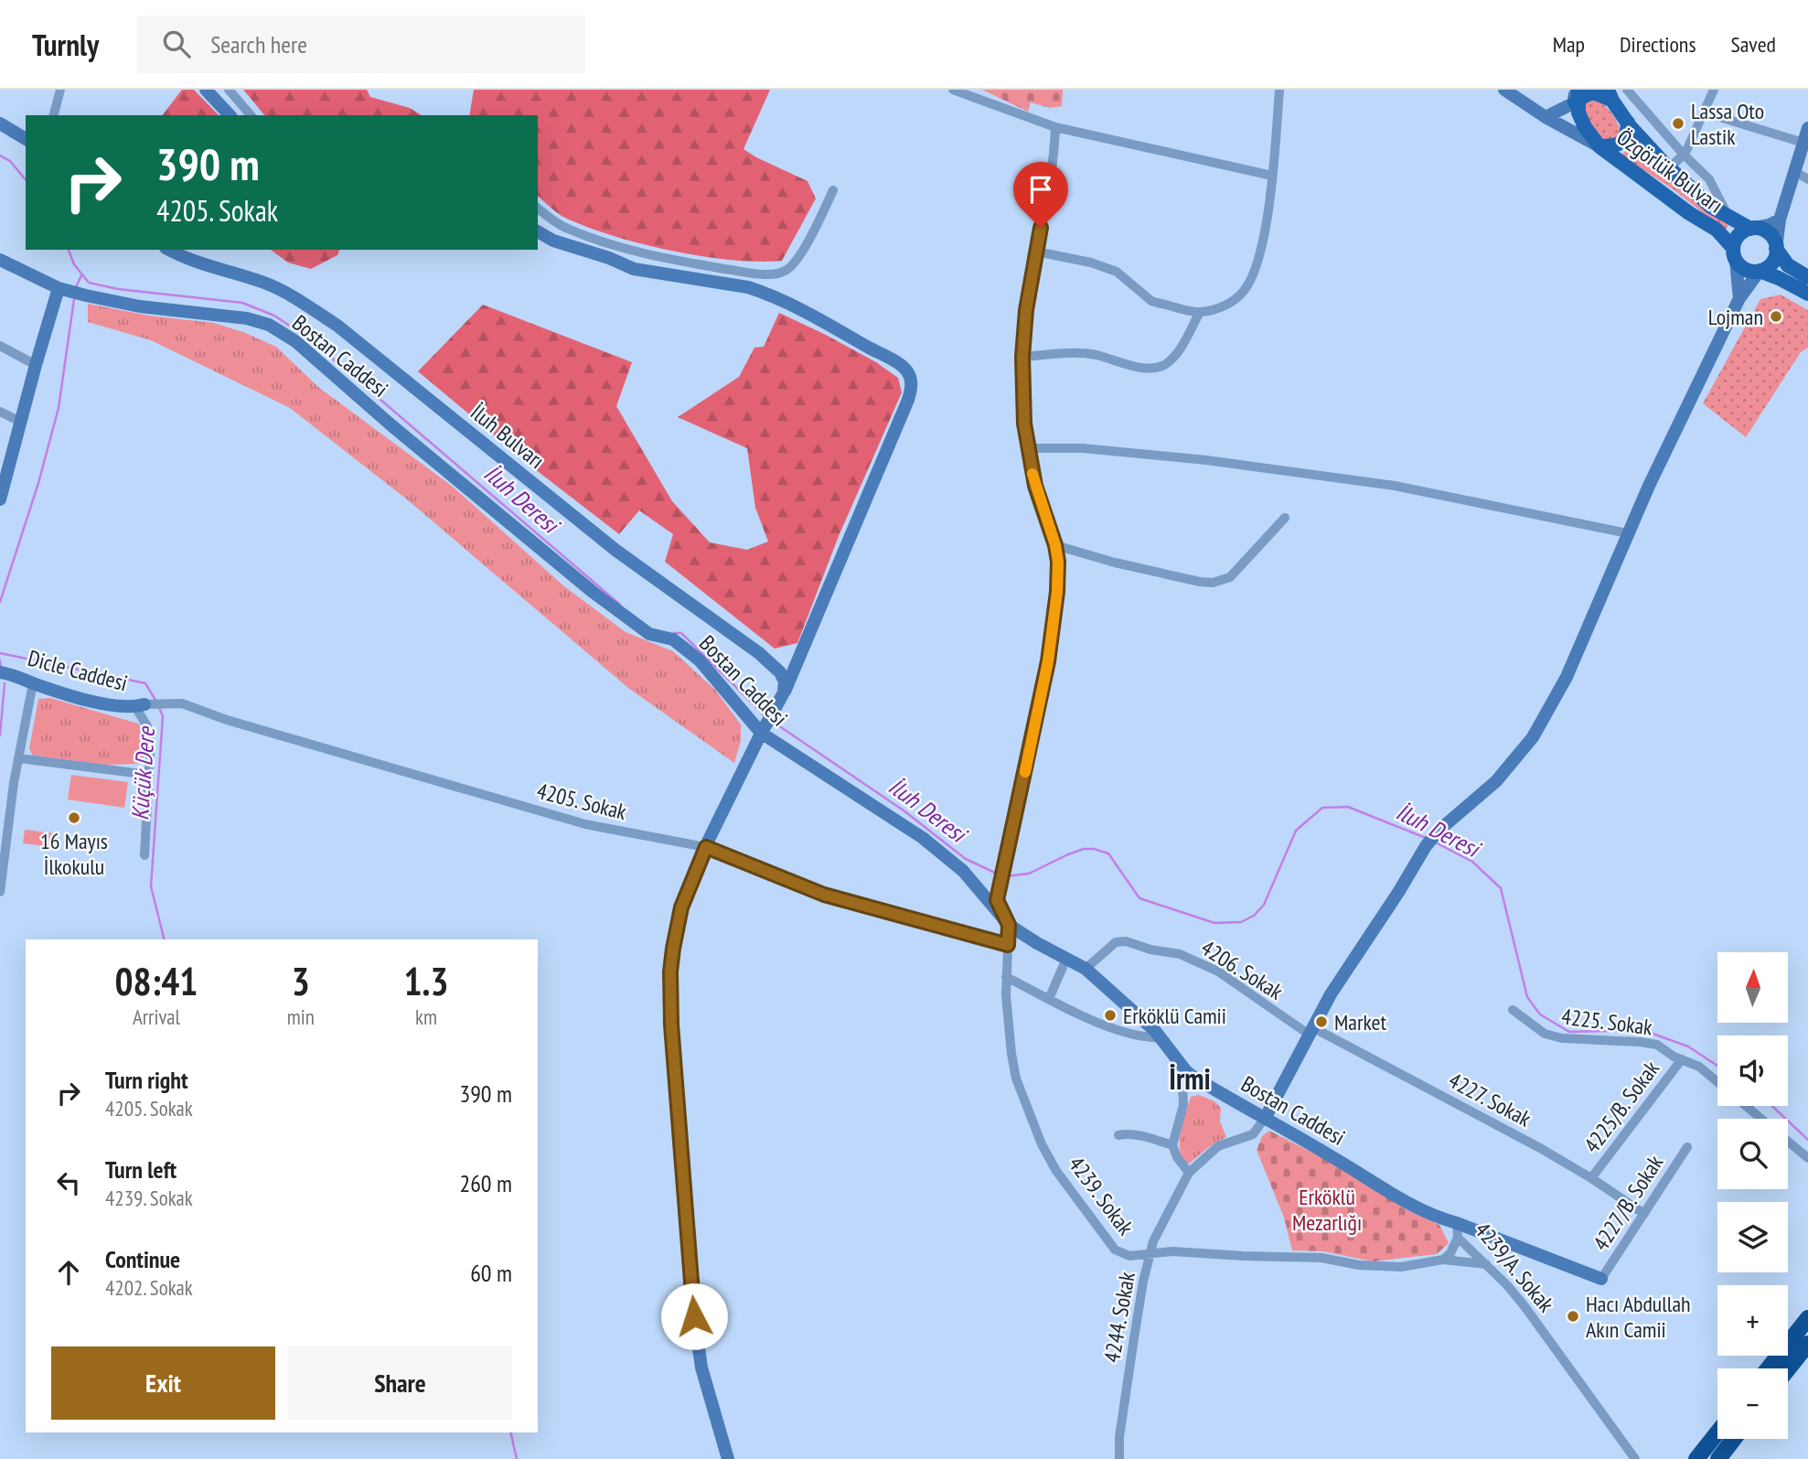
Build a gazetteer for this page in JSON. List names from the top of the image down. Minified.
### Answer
{"streets":{"main road":["Özgörlük Bulvarı"],"street":["Bostan Caddesi","İluh Bulvarı","Dicle Caddesi","4205. Sokak","4206. Sokak","4225. Sokak","4227. Sokak","4225/B. Sokak","4239. Sokak","4227/B. Sokak","4239/A. Sokak","4244. Sokak"]},"crossings":[["Bostan Caddesi","4206. Sokak"],["Bostan Caddesi","4239. Sokak"],["Bostan Caddesi","4227/B. Sokak"],["Bostan Caddesi","4239/A. Sokak"],["Bostan Caddesi","4244. Sokak"],["Dicle Caddesi","4205. Sokak"],["4205. Sokak","4239. Sokak"],["4206. Sokak","4227. Sokak"],["4225. Sokak","4225/B. Sokak"],["4227. Sokak","4225/B. Sokak"],["4227. Sokak","4227/B. Sokak"],["4239. Sokak","4239/A. Sokak"],["4239. Sokak","4244. Sokak"]],"districts":["İrmi"],"water":["İluh Deresi","Küçük Dere"],"parks":["Erköklü Mezarlığı"],"places":["Lassa Oto Lastik","Lojman","16 Mayıs İlkokulu","Erköklü Camii","Market","Hacı Abdullah Akın Camii"],"north":"top","page":{"header":"Turnly","search":"Search here","nav":["Map","Directions","Saved"],"turn":["390 m","4205. Sokak"],"eta":["08:41","Arrival","3","min","1.3","km"],"map_buttons":["+","−"],"list":[{"name":"Turn right","note":"4205. Sokak","value":"390 m"},{"name":"Turn left","note":"4239. Sokak","value":"260 m"},{"name":"Continue","note":"4202. Sokak","value":"60 m"}],"buttons":["Exit","Share"]}}
